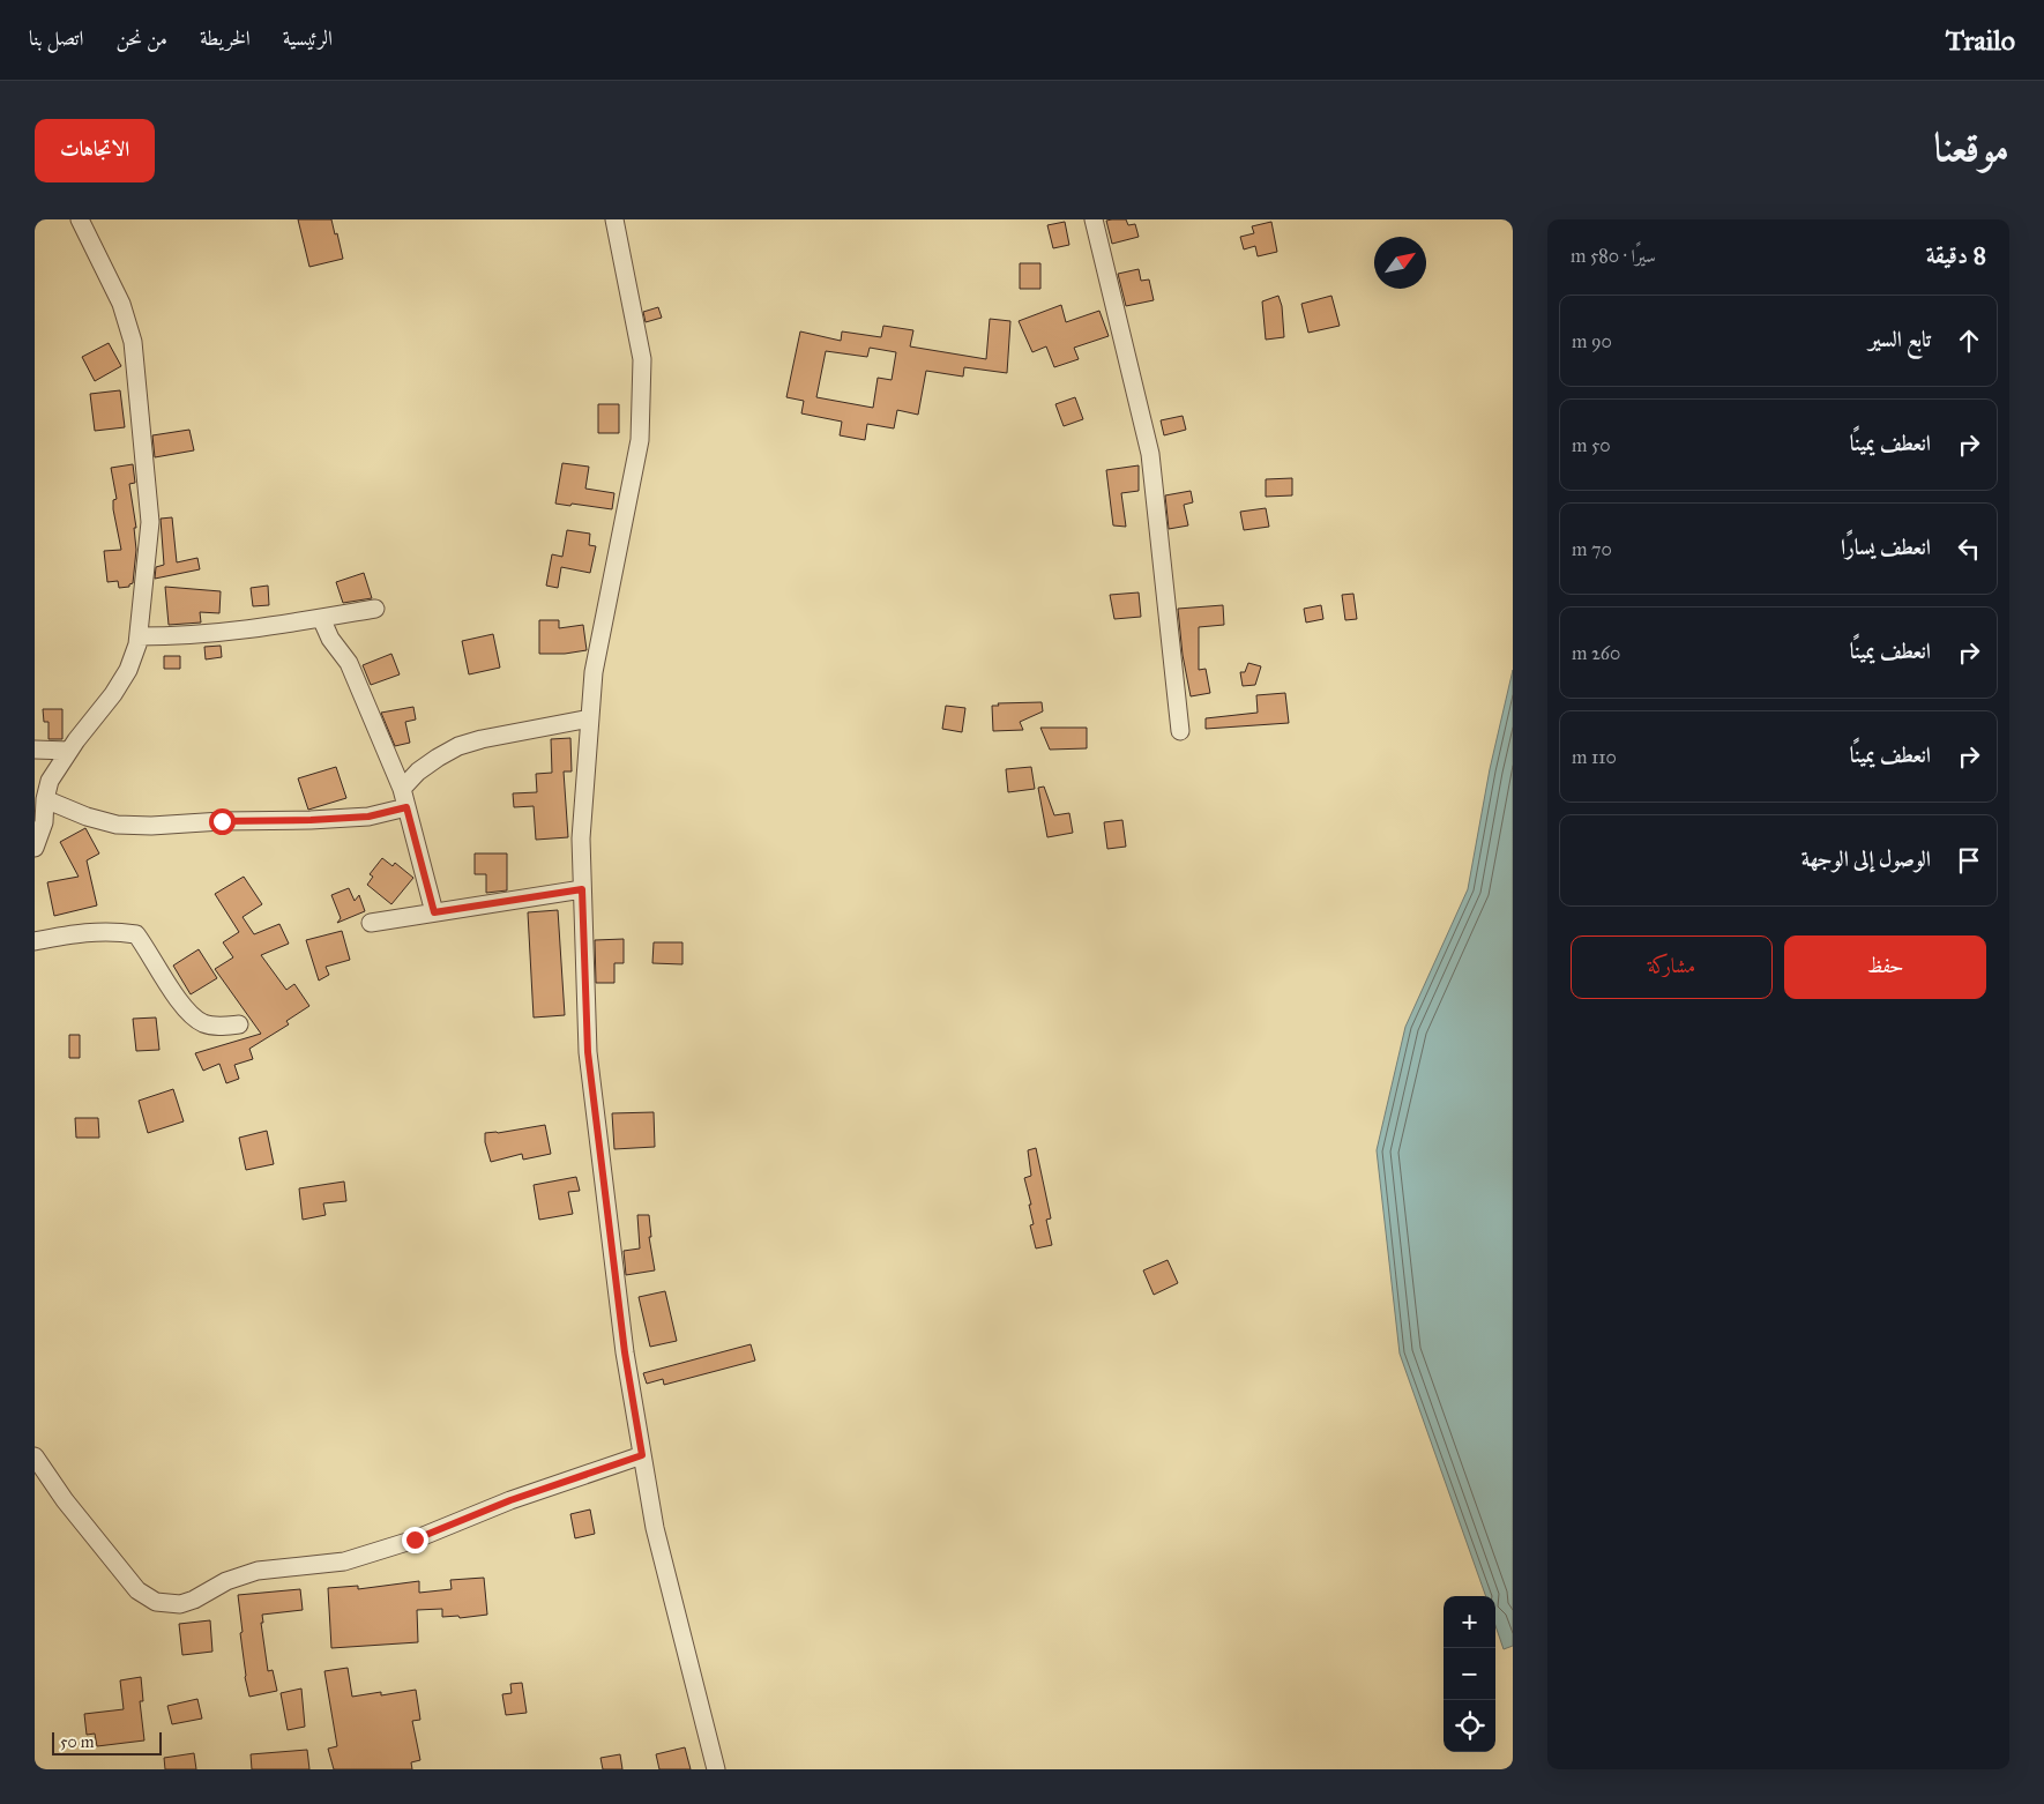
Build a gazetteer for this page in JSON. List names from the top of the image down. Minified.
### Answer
{"scale_bar":"50 m","north":"top right","page":{"header":"Trailo","nav":["الرئيسية","الخريطة","من نحن","اتصل بنا"],"title":"موقعنا","buttons":["الاتجاهات",["حفظ","مشاركة"]],"heading":["8 دقيقة","سيرًا · 580 m"],"list":[["تابع السير","90 m"],["انعطف يمينًا","50 m"],["انعطف يسارًا","70 m"],["انعطف يمينًا","260 m"],["انعطف يمينًا","110 m"],"الوصول إلى الوجهة"],"map_buttons":["+","−"],"scale":"50 m"}}
